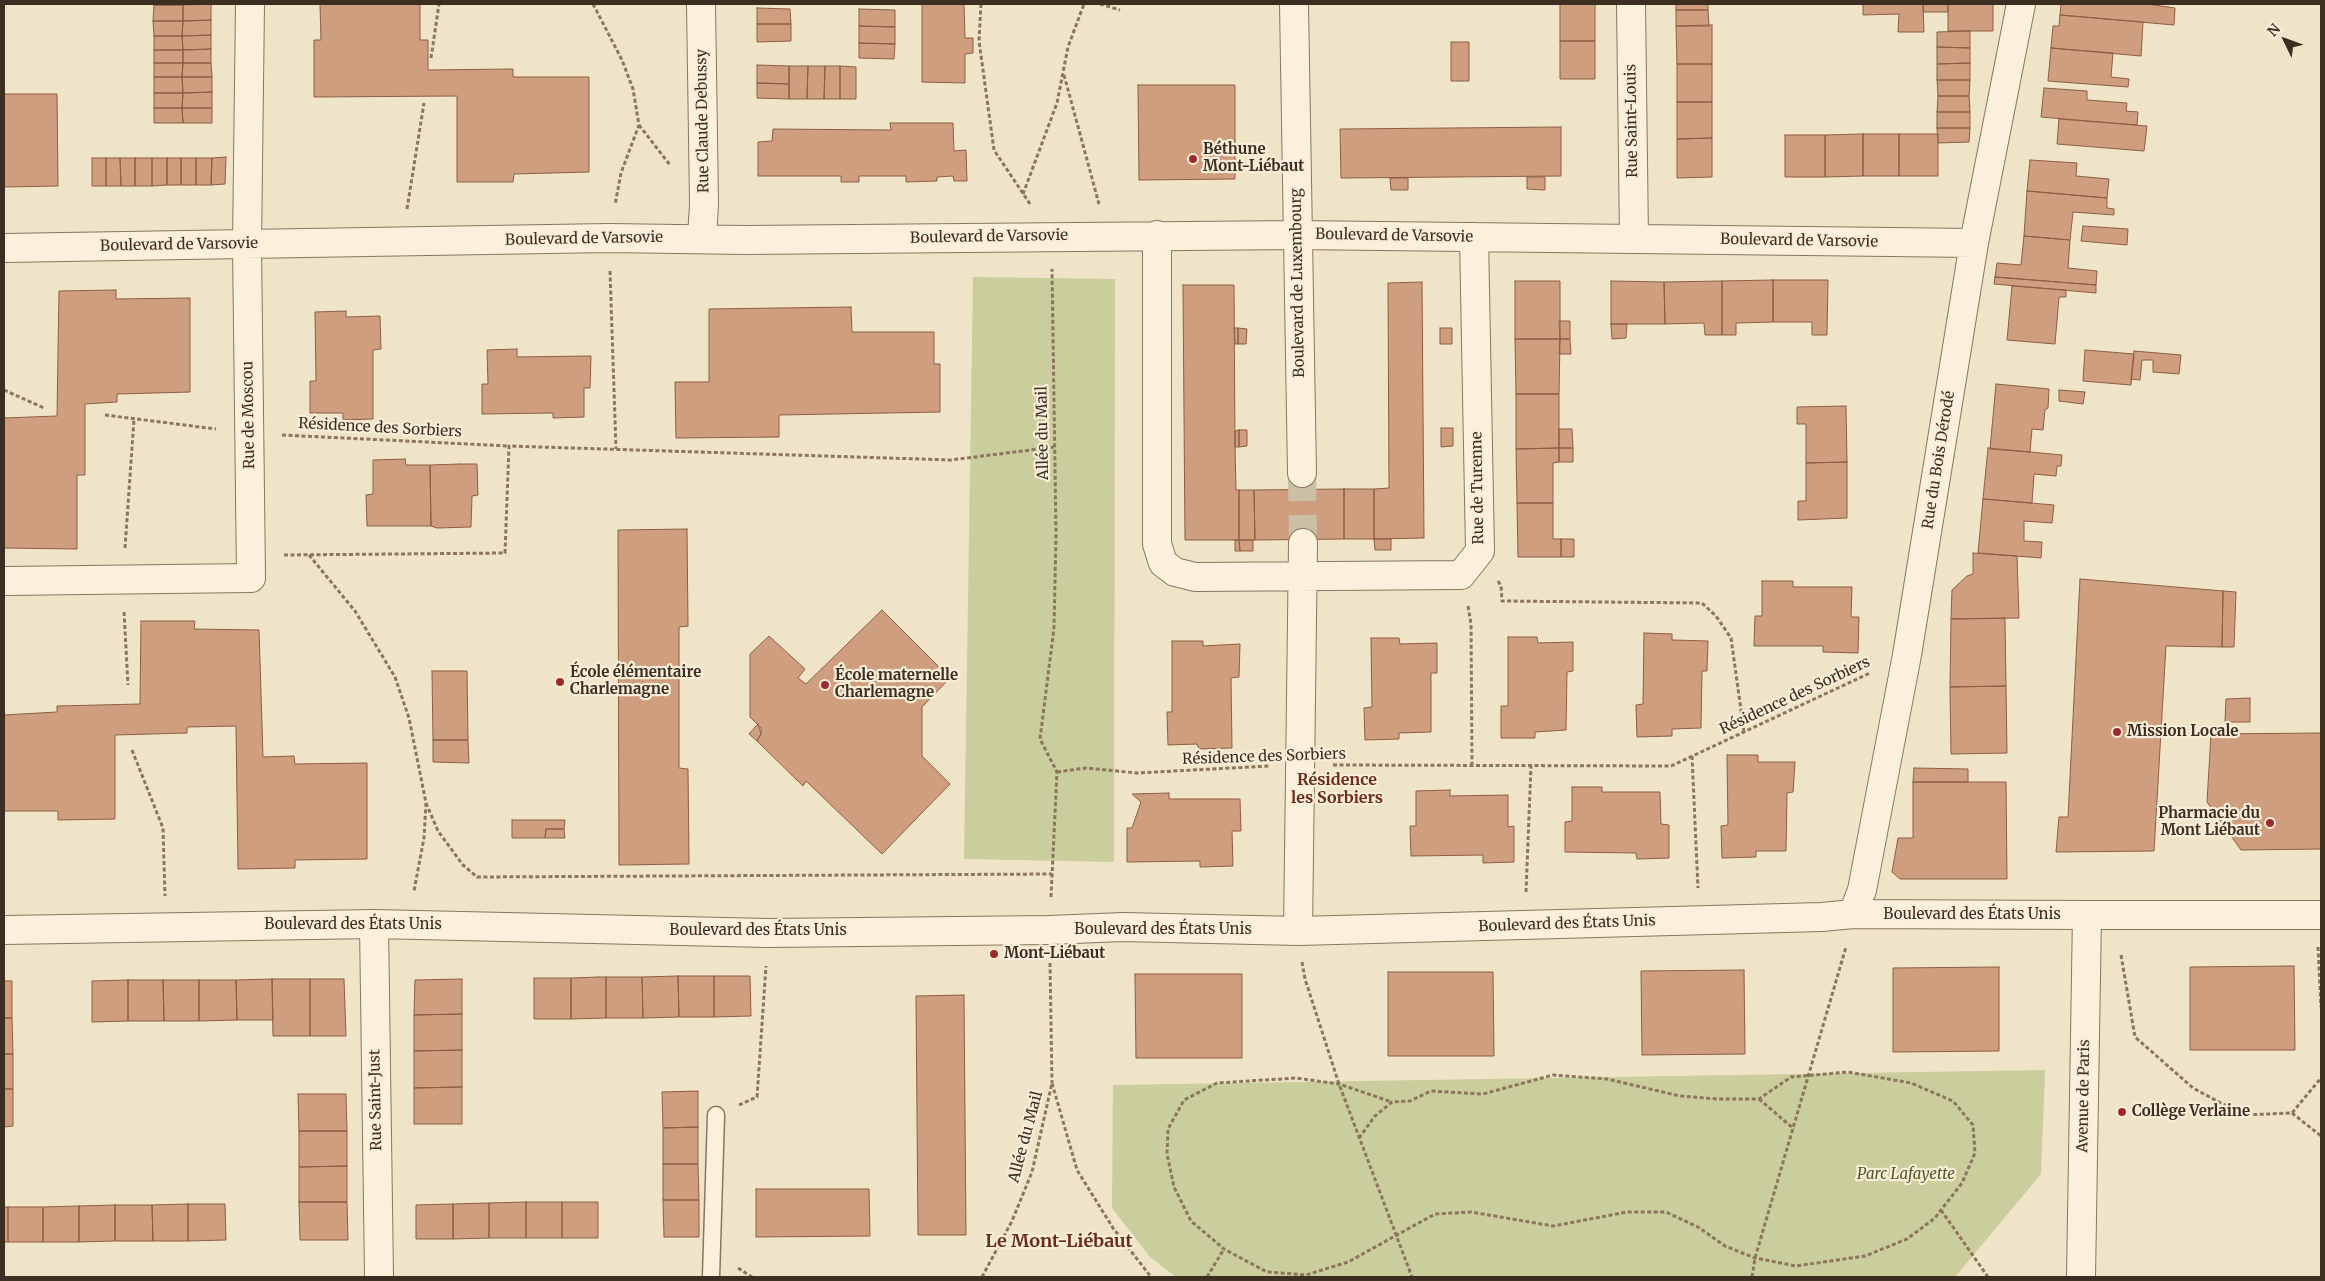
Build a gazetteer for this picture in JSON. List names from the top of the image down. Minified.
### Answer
{"streets":{"street":["Rue Claude Debussy","Rue Saint-Louis","Boulevard de Varsovie","Boulevard de Luxembourg","Rue de Moscou","Rue du Bois Dérodé","Rue de Turenne","Boulevard des États Unis","Avenue de Paris","Rue Saint-Just"],"path":["Résidence des Sorbiers","Allée du Mail"]},"crossings":[["Rue Claude Debussy","Boulevard de Varsovie"],["Rue Saint-Louis","Boulevard de Varsovie"],["Boulevard de Varsovie","Boulevard de Luxembourg"],["Boulevard de Varsovie","Rue de Moscou"],["Boulevard de Varsovie","Allée du Mail"],["Boulevard de Varsovie","Rue du Bois Dérodé"],["Boulevard de Varsovie","Rue de Turenne"],["Rue de Moscou","Résidence des Sorbiers"],["Résidence des Sorbiers","Allée du Mail"],["Résidence des Sorbiers","Rue du Bois Dérodé"],["Allée du Mail","Boulevard des États Unis"],["Rue du Bois Dérodé","Boulevard des États Unis"],["Boulevard des États Unis","Avenue de Paris"],["Boulevard des États Unis","Rue Saint-Just"]],"districts":["Résidence les Sorbiers","Le Mont-Liébaut"],"parks":["Parc Lafayette"],"places":["Béthune Mont-Liébaut","École élémentaire Charlemagne","École maternelle Charlemagne","Mission Locale","Pharmacie du Mont Liébaut","Mont-Liébaut","Collège Verlaine"],"north":"top left"}
